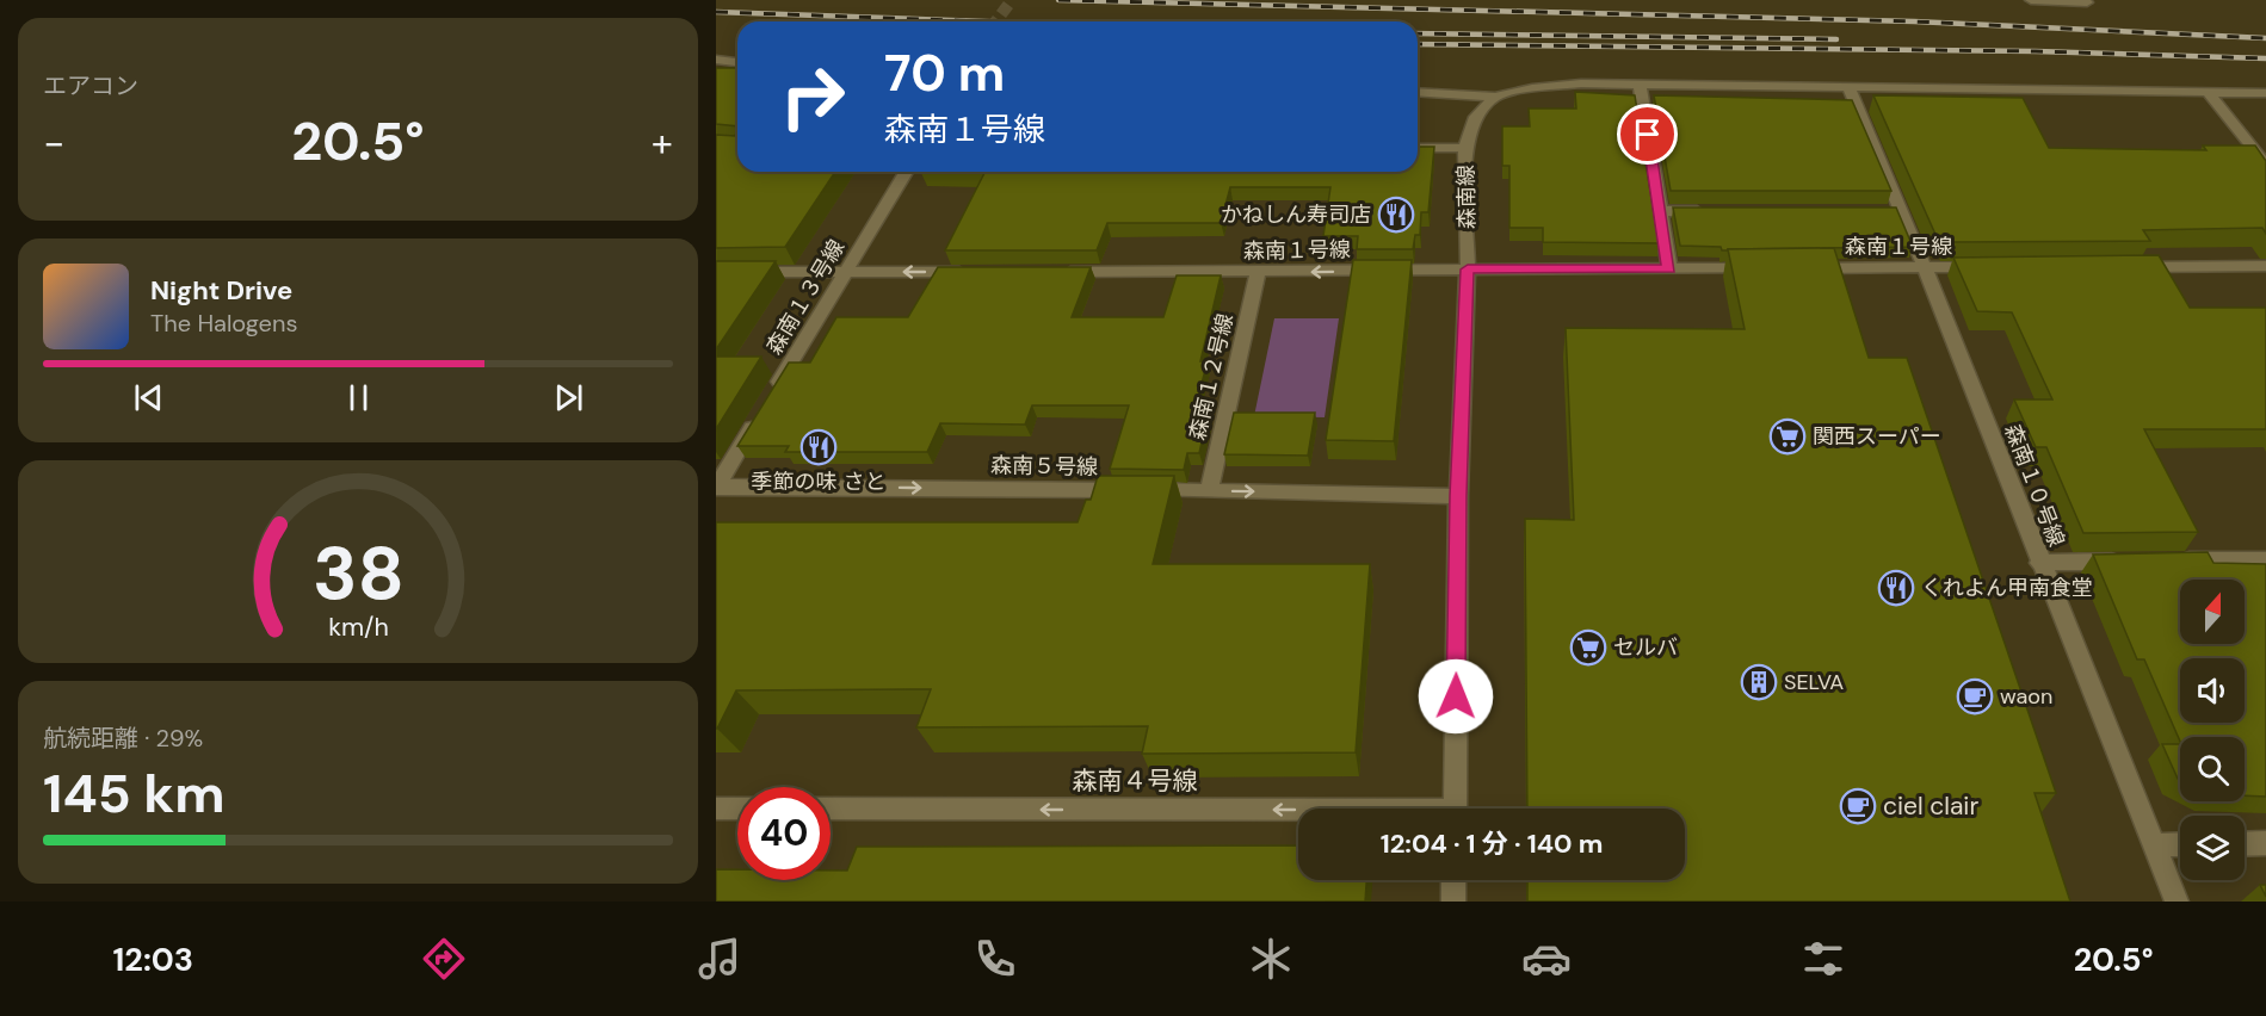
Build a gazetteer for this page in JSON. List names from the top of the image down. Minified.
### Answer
{"streets":{"street":["森南線","森南１号線","森南１３号線","森南１２号線","森南５号線","森南１０号線","森南４号線"]},"crossings":[["森南線","森南１号線"],["森南線","森南５号線"],["森南１号線","森南１２号線"],["森南１号線","森南１０号線"],["森南１２号線","森南５号線"]],"one_way":["森南５号線","森南４号線"],"places":{"restaurant":["かねしん寿司店","季節の味 さと","くれよん甲南食堂"],"supermarket":["関西スーパー","セルバ"],"building":["SELVA"],"cafe":["waon","ciel clair"]},"north":"top","page":{"tile":["エアコン",["航続距離 · 29%","145 km"]],"turn":["70 m","森南１号線"],"heat":["−","20.5°","+"],"song":["Night Drive","The Halogens"],"limit":"40","trip":"12:04 · 1 分 · 140 m","tabs":["12:03","20.5°"],"gauge":["38","km/h"]}}
